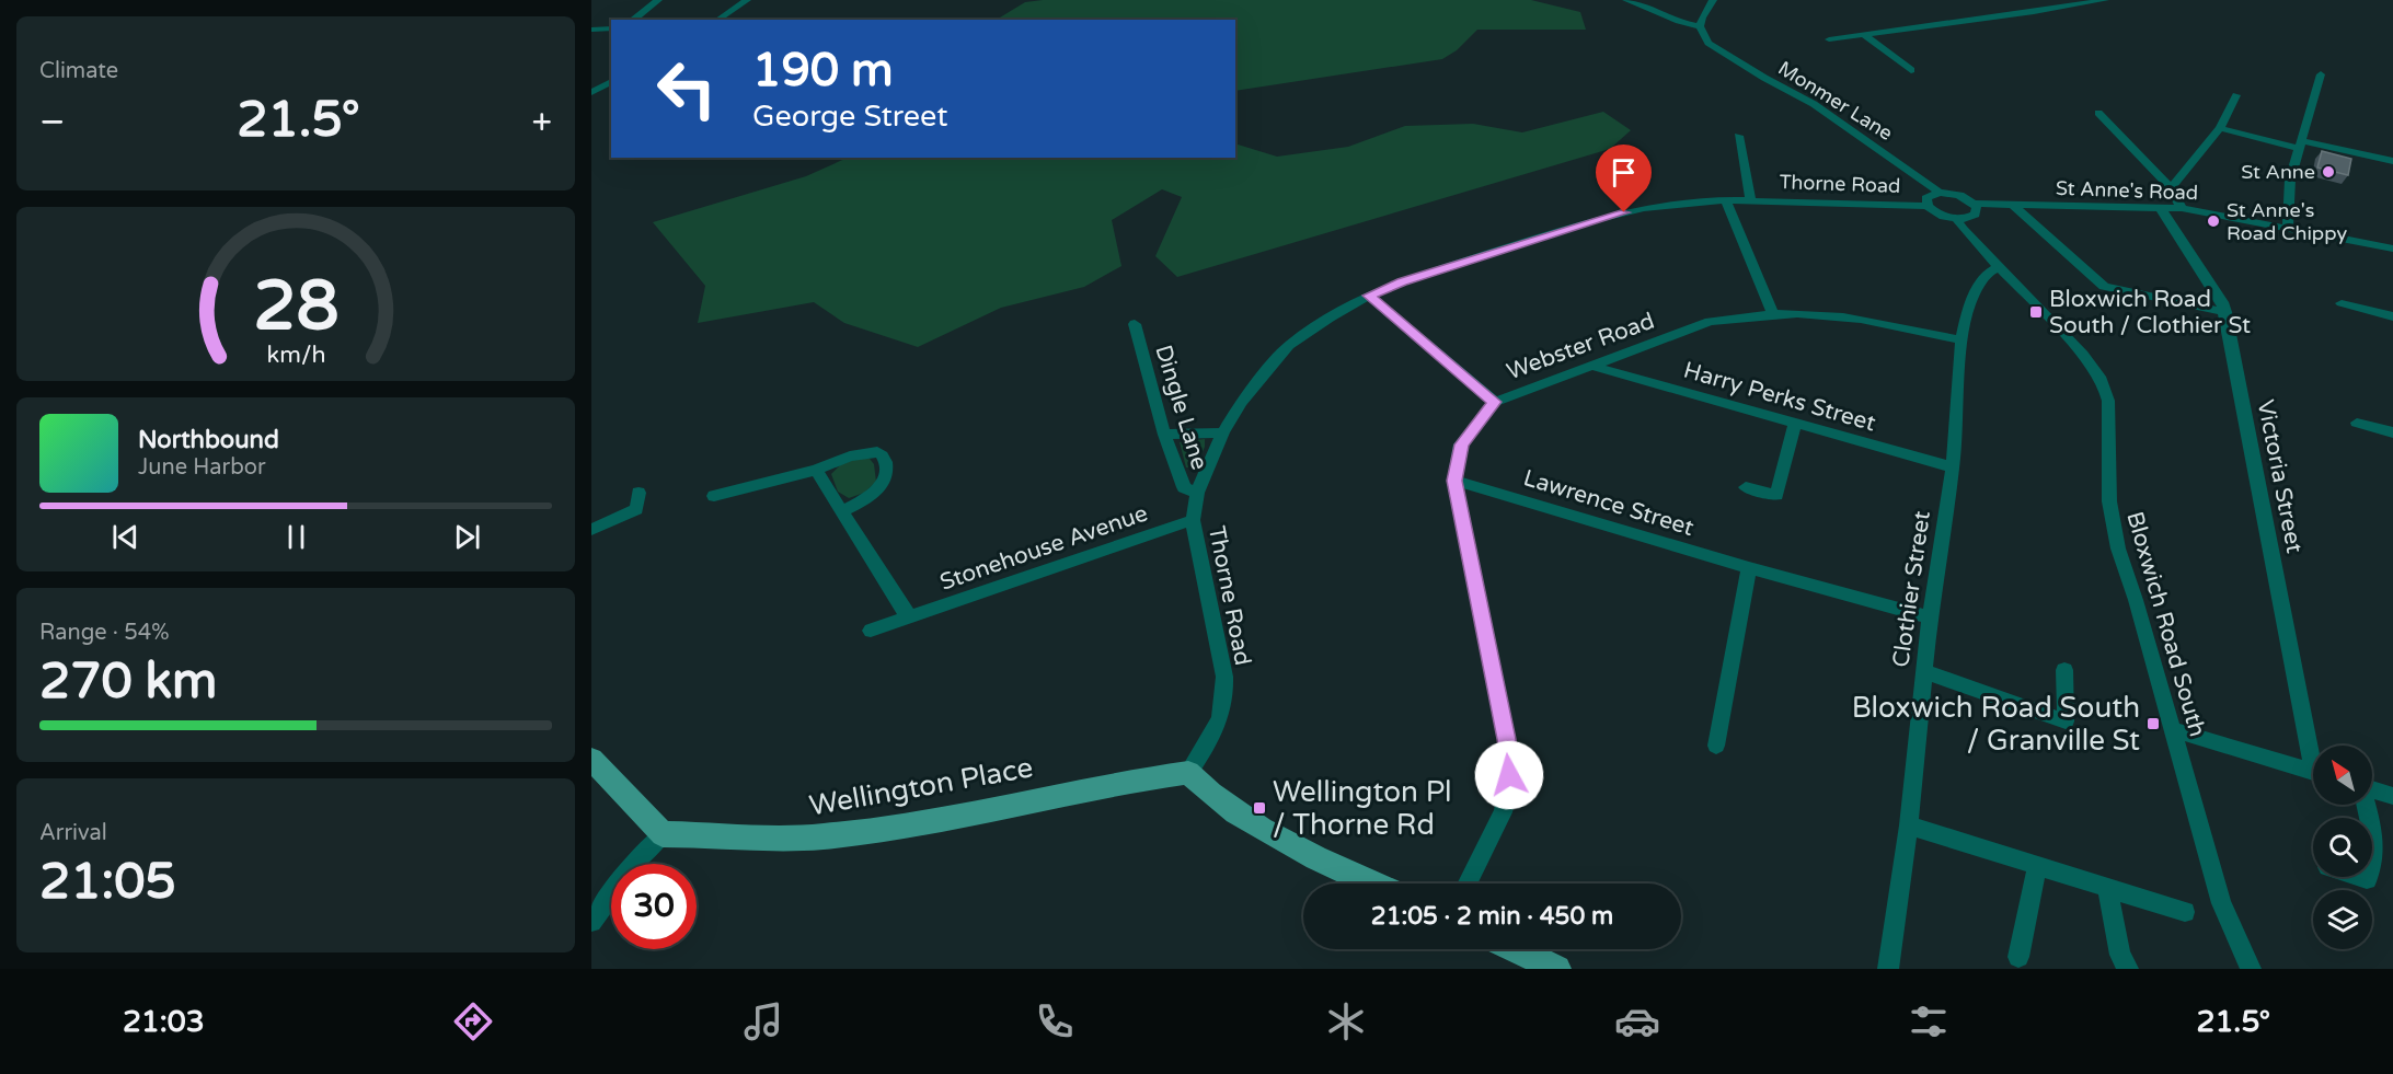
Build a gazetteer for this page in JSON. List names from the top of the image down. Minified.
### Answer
{"streets":{"main road":["Wellington Place"],"street":["Monmer Lane","Thorne Road","St Anne's Road","Webster Road","Harry Perks Street","Dingle Lane","Victoria Street","Lawrence Street","Stonehouse Avenue","Clothier Street","Bloxwich Road South"]},"crossings":[["Monmer Lane","St Anne's Road"],["Thorne Road","Dingle Lane"],["Thorne Road","Stonehouse Avenue"],["Thorne Road","Wellington Place"],["St Anne's Road","Victoria Street"],["Webster Road","Harry Perks Street"],["Webster Road","Lawrence Street"],["Webster Road","Clothier Street"],["Harry Perks Street","Clothier Street"],["Lawrence Street","Clothier Street"],["Clothier Street","Bloxwich Road South"]],"places":{"other":["St Anne","St Anne's Road Chippy"],"transit":["Bloxwich Road South / Clothier St","Bloxwich Road South / Granville St","Wellington Pl / Thorne Rd"]},"north":"top left","page":{"tile":["Climate",["Range · 54%","270 km"],["Arrival","21:05"]],"turn":["190 m","George Street"],"heat":["−","21.5°","+"],"song":["Northbound","June Harbor"],"limit":"30","trip":"21:05 · 2 min · 450 m","tabs":["21:03","21.5°"],"gauge":["28","km/h"]}}
